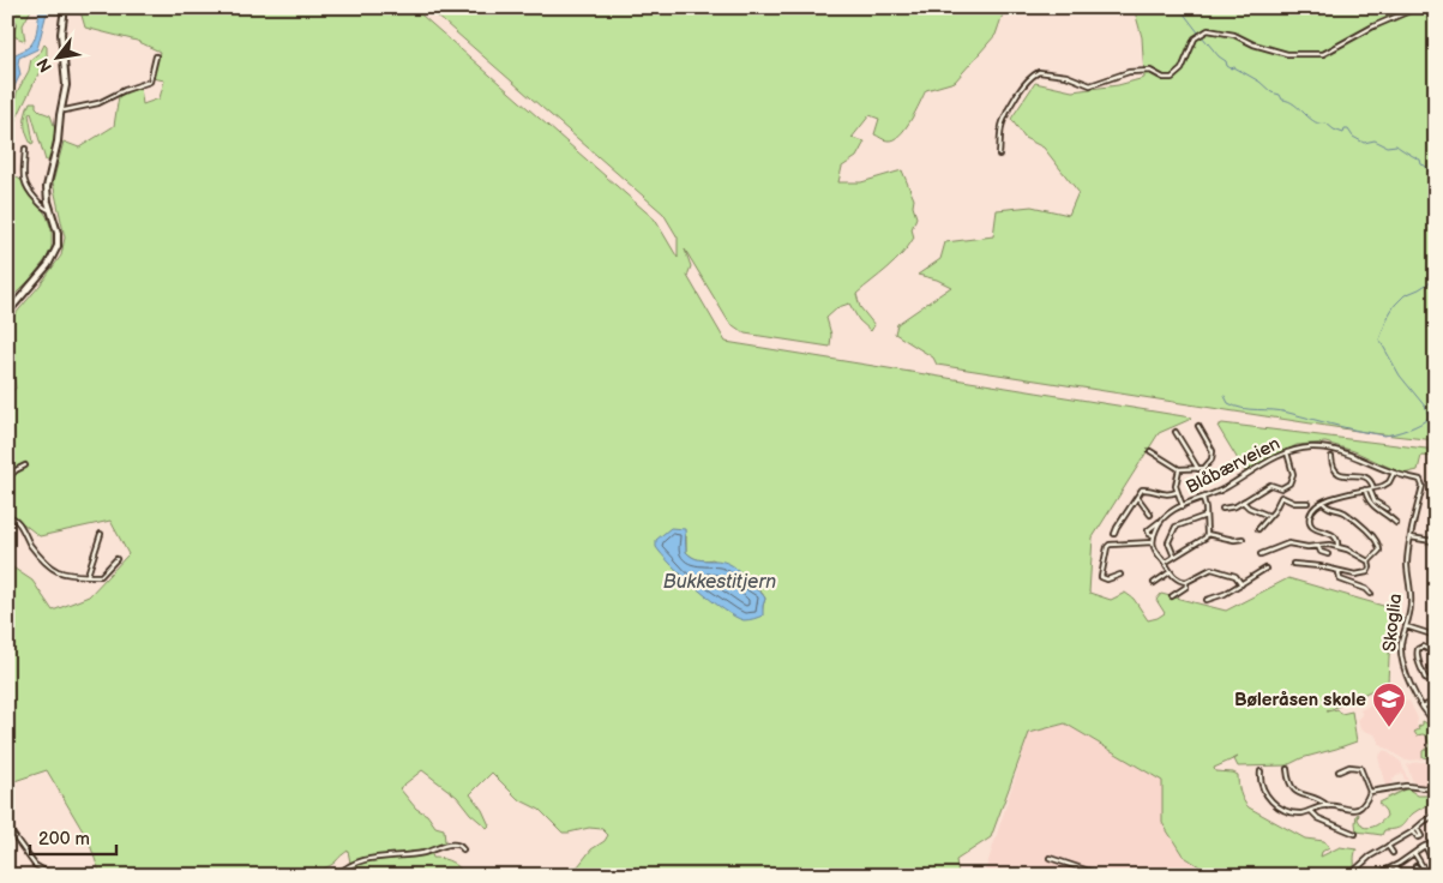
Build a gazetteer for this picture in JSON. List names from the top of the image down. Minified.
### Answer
{"streets":{"street":["Blåbærveien","Skoglia"]},"crossings":[["Blåbærveien","Skoglia"]],"water":["Bukkestitjern"],"places":{"school or university":["Bøleråsen skole"]},"scale_bar":"200 m","north":"bottom left"}
